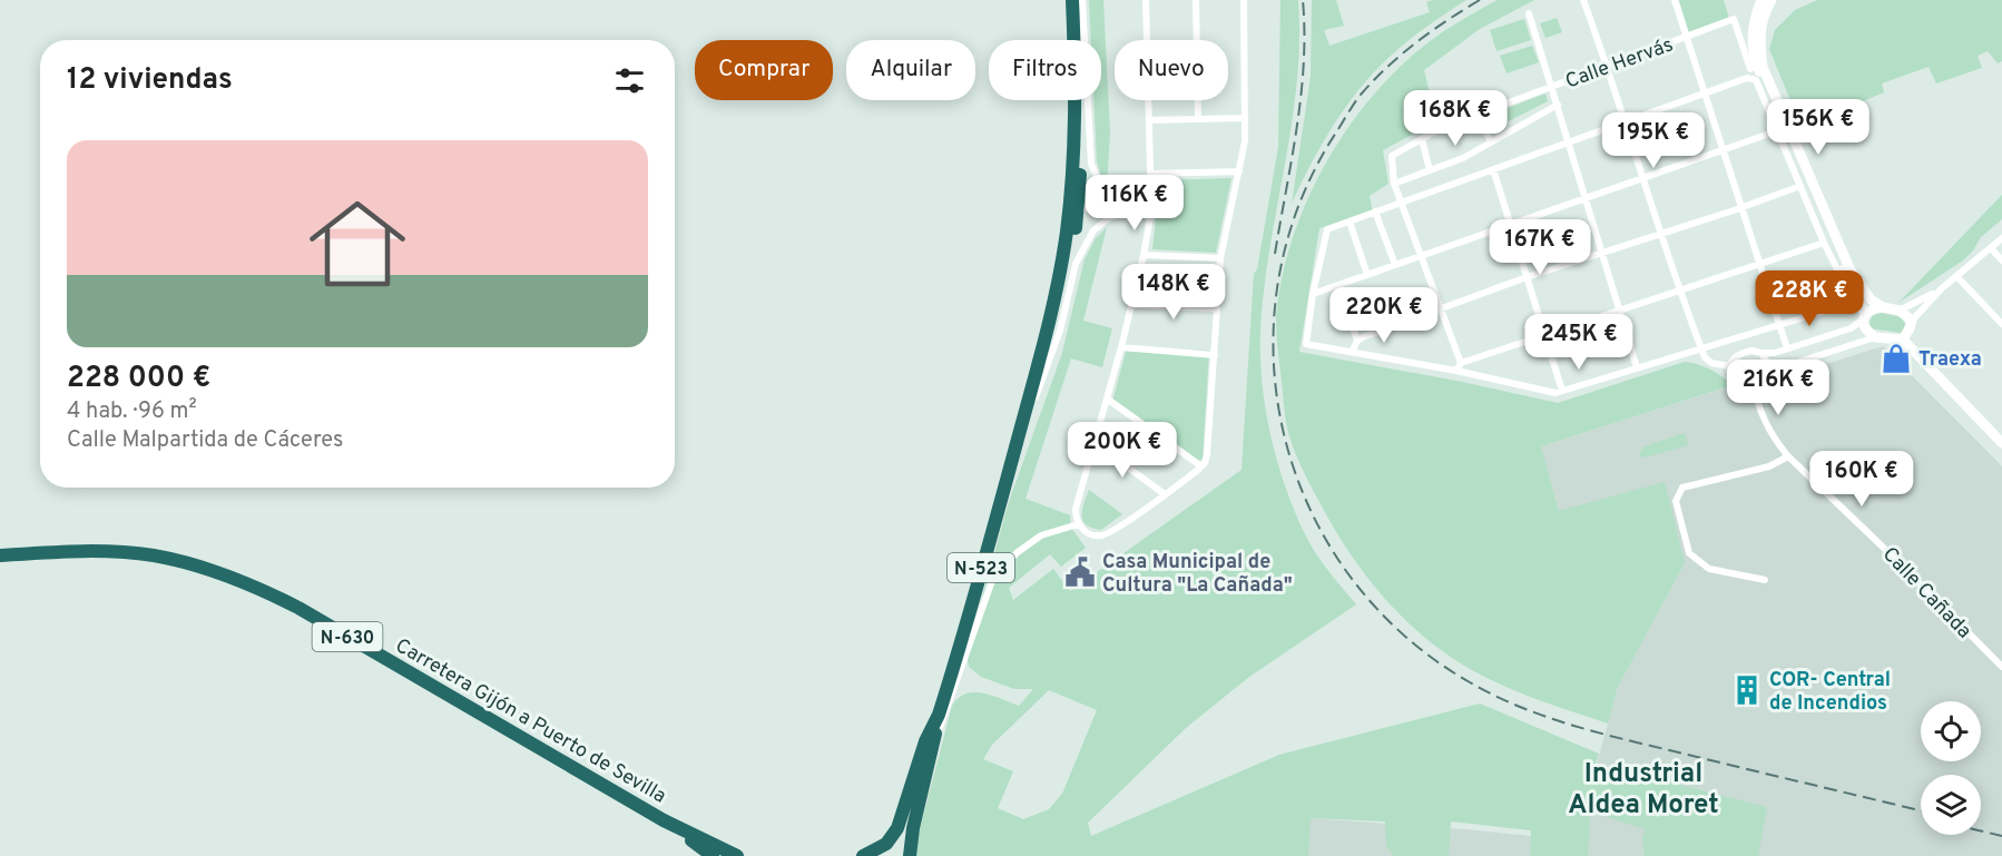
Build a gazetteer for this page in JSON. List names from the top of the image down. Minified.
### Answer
{"streets":{"highway":["N-523","N-630","Carretera Gijón a Puerto de Sevilla"],"street":["Calle Hervás","Calle Cañada"]},"districts":["Industrial Aldea Moret"],"places":{"shop":["Traexa"],"public building":["Casa Municipal de Cultura \"La Cañada\""],"building":["COR- Central de Incendios"]},"page":{"chip":["Comprar","Alquilar","Filtros","Nuevo"],"heading":"12 viviendas","price":["168K €","156K €","195K €","116K €","167K €","148K €","228K €","220K €","245K €","216K €","200K €","160K €"],"list":[{"name":"228 000 €","note":"4 hab. · 96 m² · Calle Malpartida de Cáceres"}]}}
